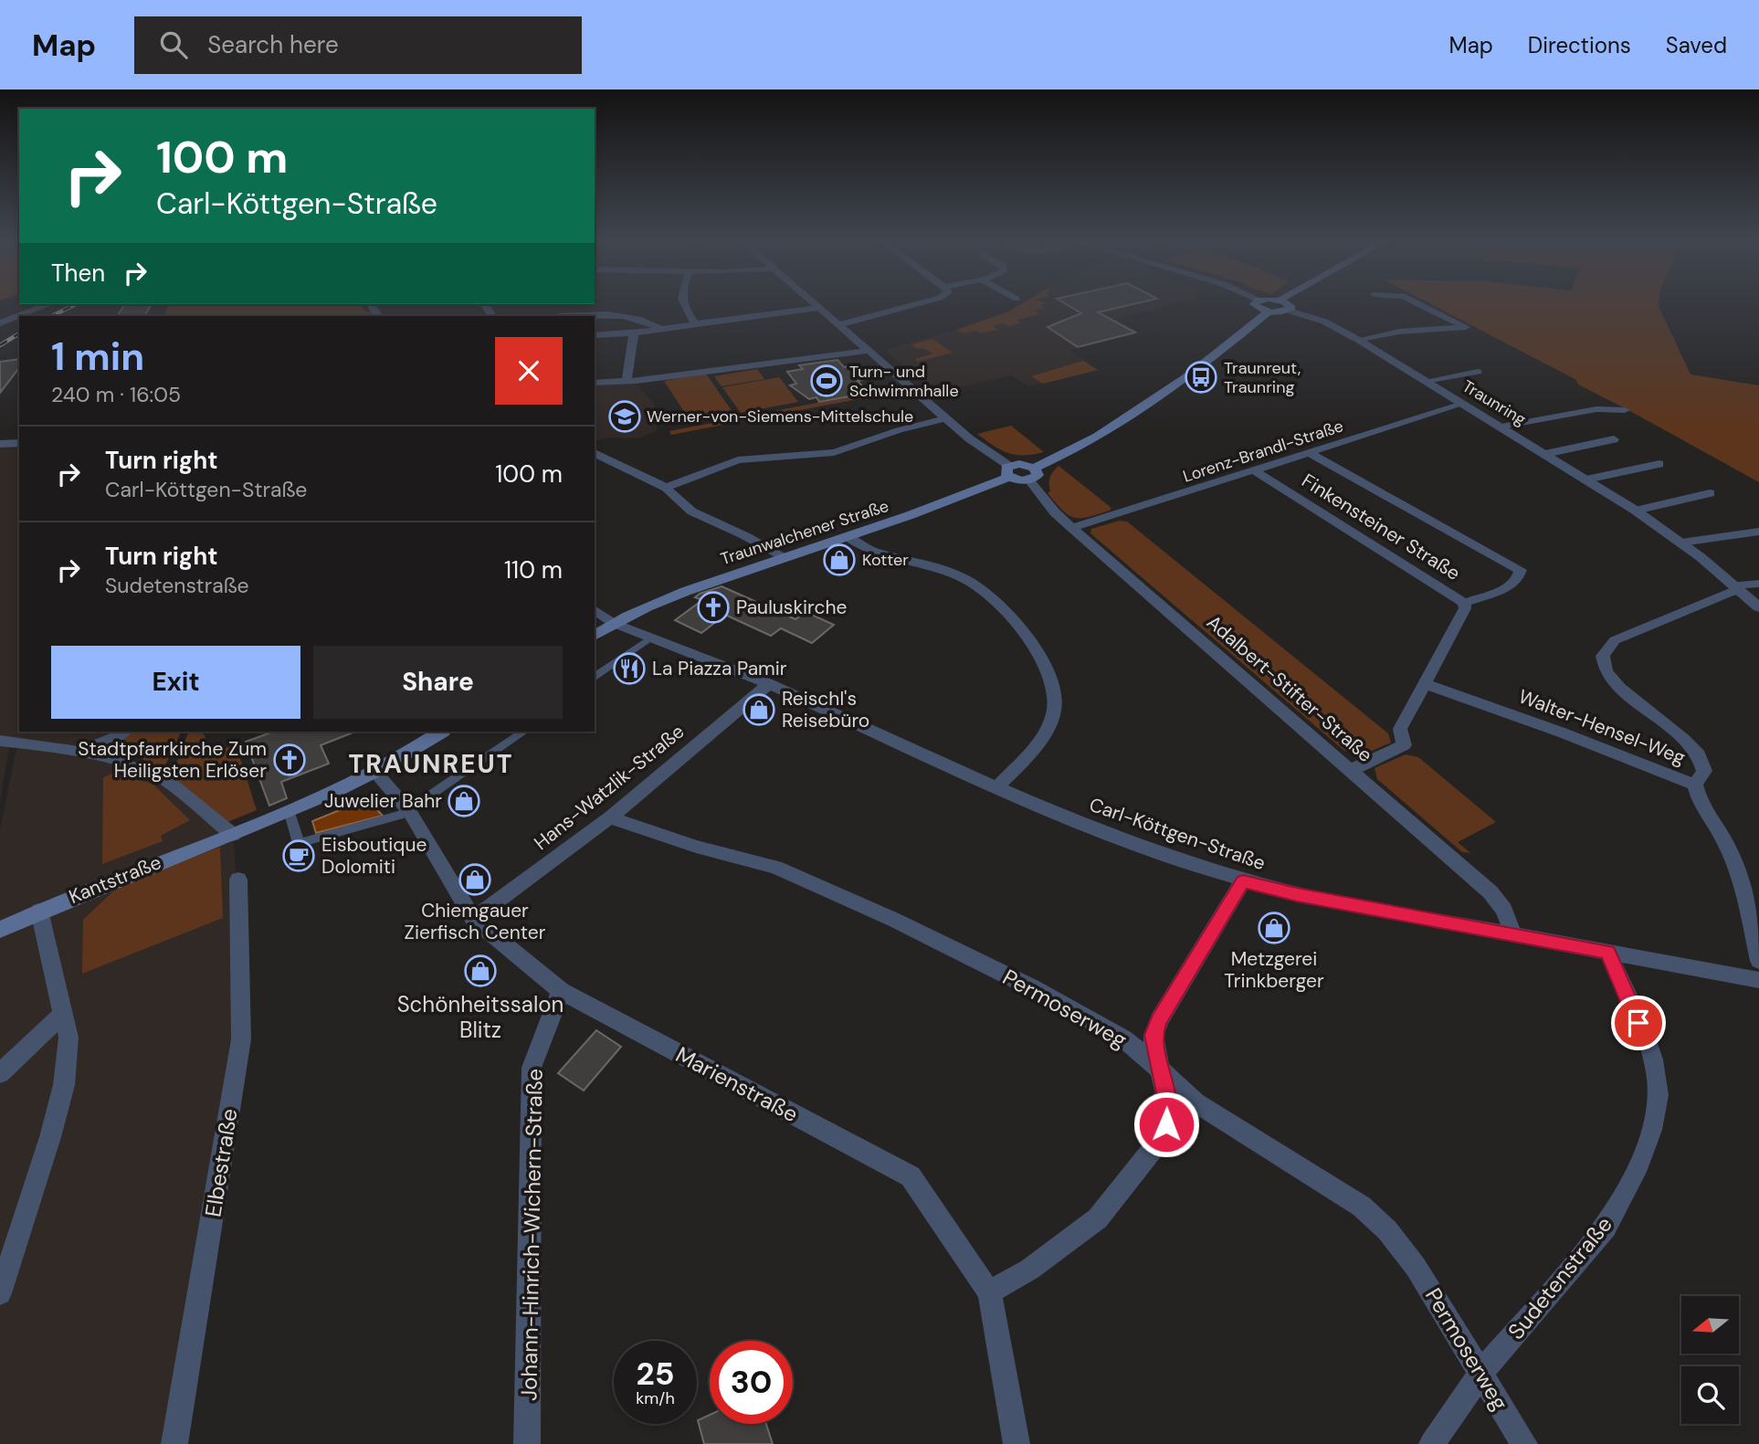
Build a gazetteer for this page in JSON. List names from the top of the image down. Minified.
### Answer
{"streets":{"main road":["Traunwalchener Straße","Kantstraße"],"street":["Traunring","Lorenz-Brandl-Straße","Finkensteiner Straße","Adalbert-Stifter-Straße","Walter-Hensel-Weg","Hans-Watzlik-Straße","Carl-Köttgen-Straße","Permoserweg","Marienstraße","Elbestraße","Johann-Hinrich-Wichern-Straße","Sudetenstraße"]},"crossings":[["Traunring","Lorenz-Brandl-Straße"],["Lorenz-Brandl-Straße","Finkensteiner Straße"],["Lorenz-Brandl-Straße","Adalbert-Stifter-Straße"],["Finkensteiner Straße","Adalbert-Stifter-Straße"],["Finkensteiner Straße","Walter-Hensel-Weg"],["Traunwalchener Straße","Carl-Köttgen-Straße"],["Adalbert-Stifter-Straße","Carl-Köttgen-Straße"],["Hans-Watzlik-Straße","Carl-Köttgen-Straße"],["Hans-Watzlik-Straße","Permoserweg"],["Hans-Watzlik-Straße","Marienstraße"],["Carl-Köttgen-Straße","Sudetenstraße"],["Kantstraße","Marienstraße"],["Permoserweg","Sudetenstraße"],["Marienstraße","Johann-Hinrich-Wichern-Straße"]],"districts":["TRAUNREUT"],"places":{"bus stop":["Traunreut, Traunring"],"sports":["Turn- und Schwimmhalle"],"school or university":["Werner-von-Siemens-Mittelschule"],"shop":["Kotter","Reischl's Reisebüro","Juwelier Bahr","Chiemgauer Zierfisch Center","Metzgerei Trinkberger","Schönheitssalon Blitz"],"church":["Pauluskirche","Stadtpfarrkirche Zum Heiligsten Erlöser"],"restaurant":["La Piazza Pamir"],"cafe":["Eisboutique Dolomiti"]},"north":"left","page":{"header":"Map","search":"Search here","nav":["Map","Directions","Saved"],"turn":["100 m","Carl-Köttgen-Straße"],"then":"Then","heading":["1 min","240 m · 16:05"],"list":[{"name":"Turn right","note":"Carl-Köttgen-Straße","value":"100 m"},{"name":"Turn right","note":"Sudetenstraße","value":"110 m"}],"buttons":["Exit","Share"],"speed":"25 km/h","limit":"30"}}
